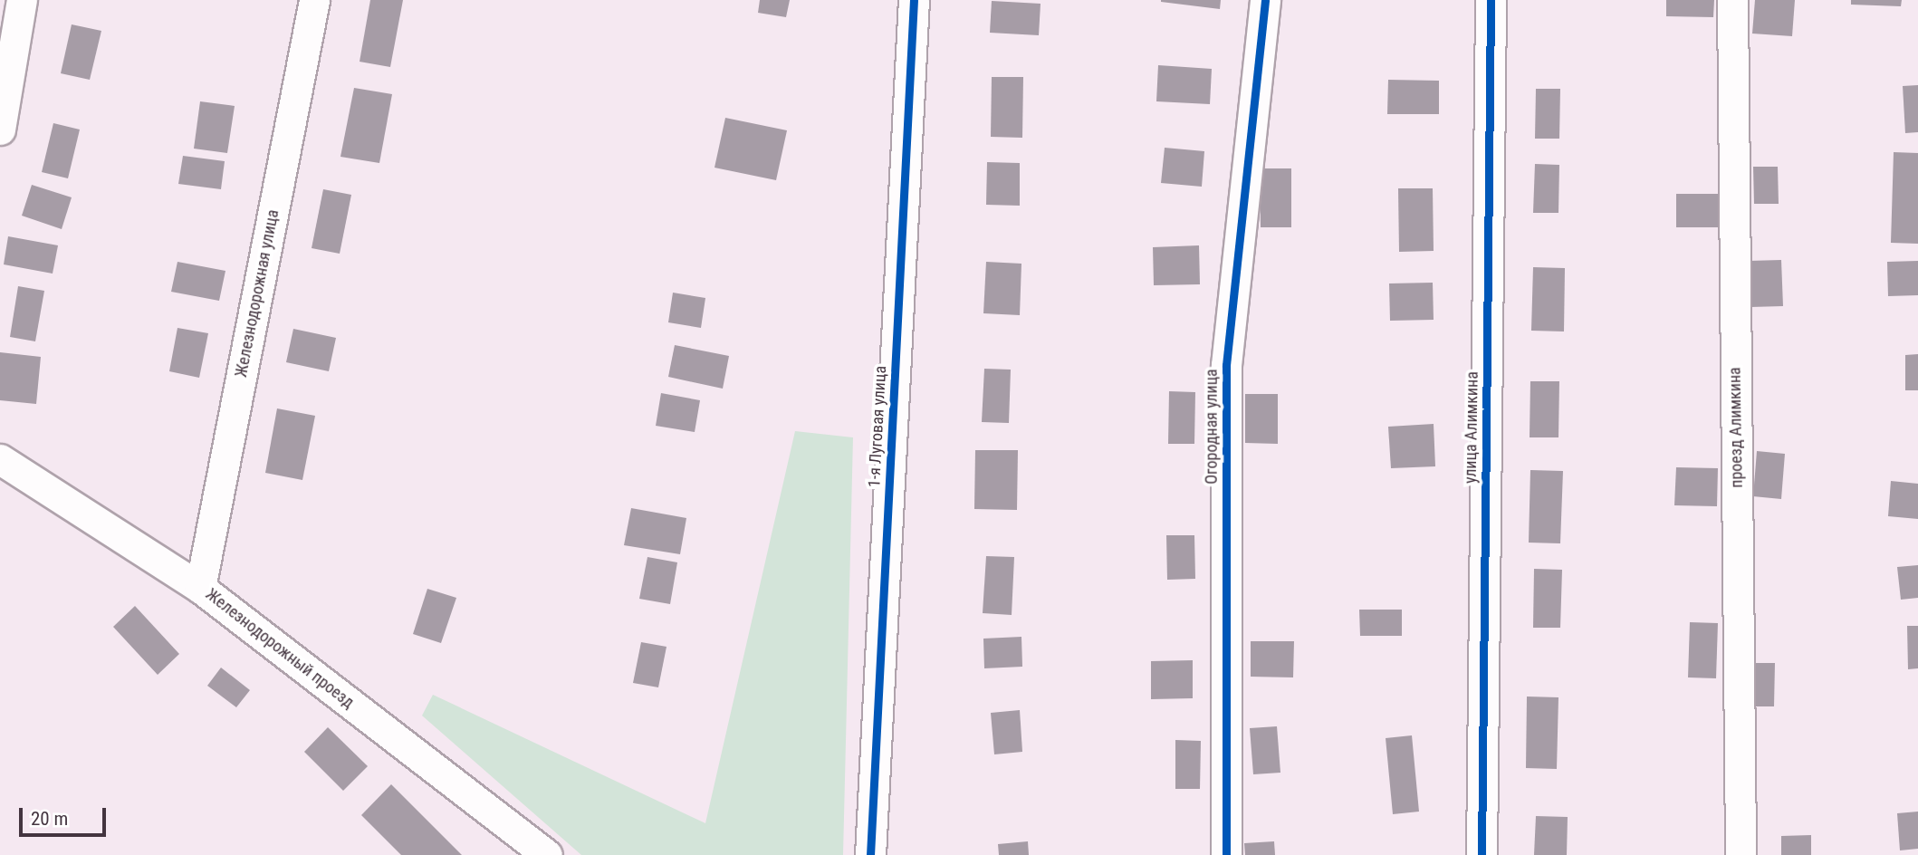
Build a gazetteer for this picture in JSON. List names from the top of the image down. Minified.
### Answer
{"streets":{"street":["Железнодорожная улица","1-я Луговая улица","Огородная улица","улица Алимкина","проезд Алимкина","Железнодорожный проезд"]},"crossings":[["Железнодорожная улица","Железнодорожный проезд"]],"scale_bar":"20 m"}
